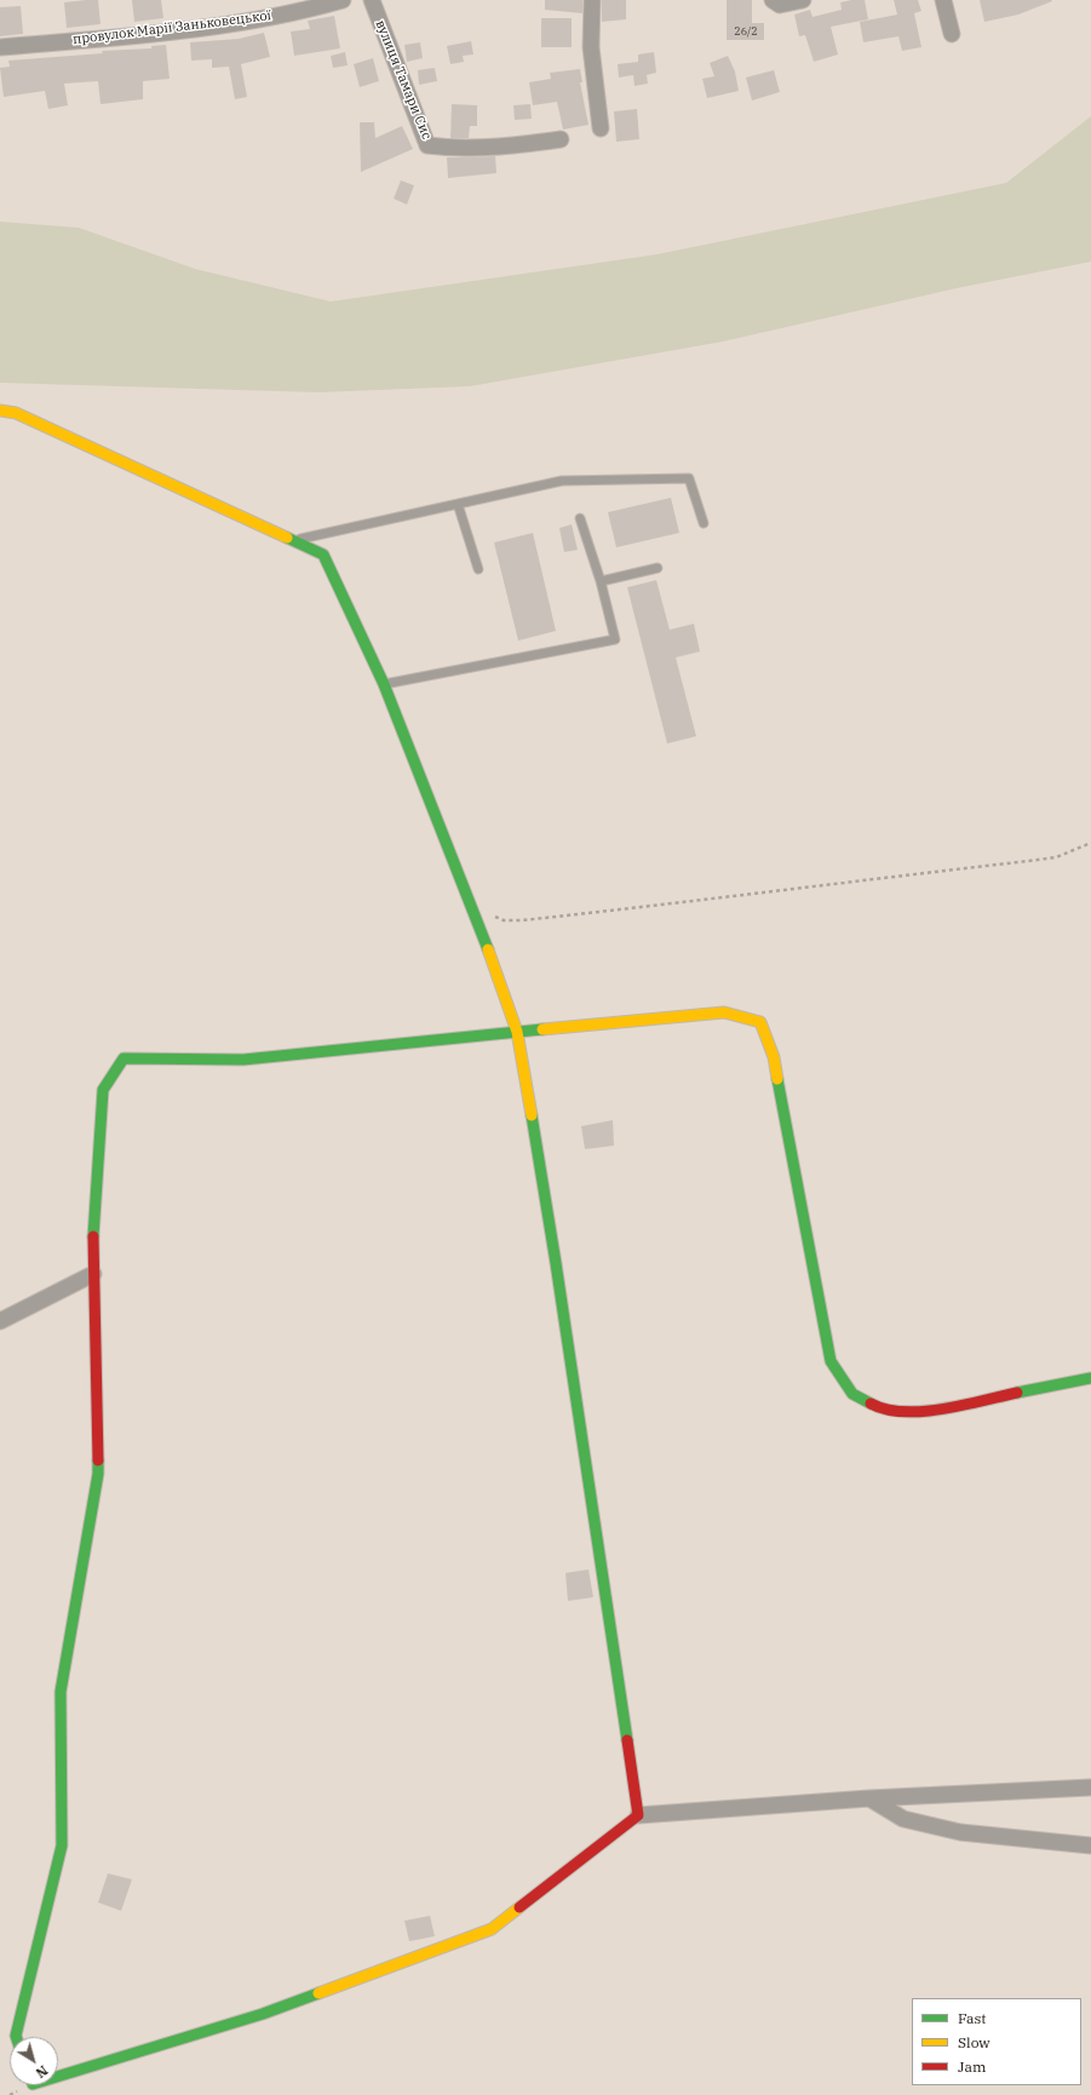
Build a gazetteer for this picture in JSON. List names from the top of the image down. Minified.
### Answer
{"streets":{"street":["провулок Марії Заньковецької","вулиця Тамари Сис"]},"house_numbers":["26/2"],"legend":["Fast","Slow","Jam"],"north":"bottom right"}
